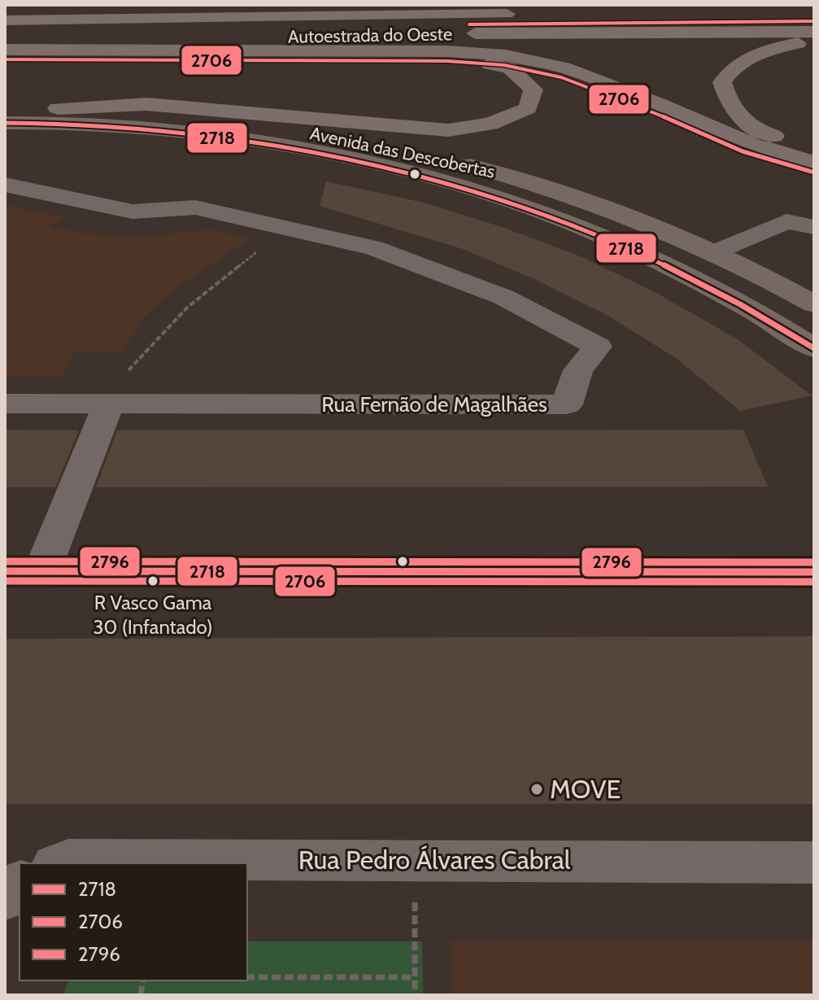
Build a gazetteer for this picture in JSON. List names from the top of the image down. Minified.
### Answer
{"streets":{"highway":["Autoestrada do Oeste"],"main road":["Avenida das Descobertas"],"street":["Rua Fernão de Magalhães","Rua Pedro Álvares Cabral"]},"places":["R Vasco Gama 30 (Infantado)","MOVE"],"lines":["transit line 2706","transit line 2718","transit line 2796"],"legend":["2718","2706","2796"]}
